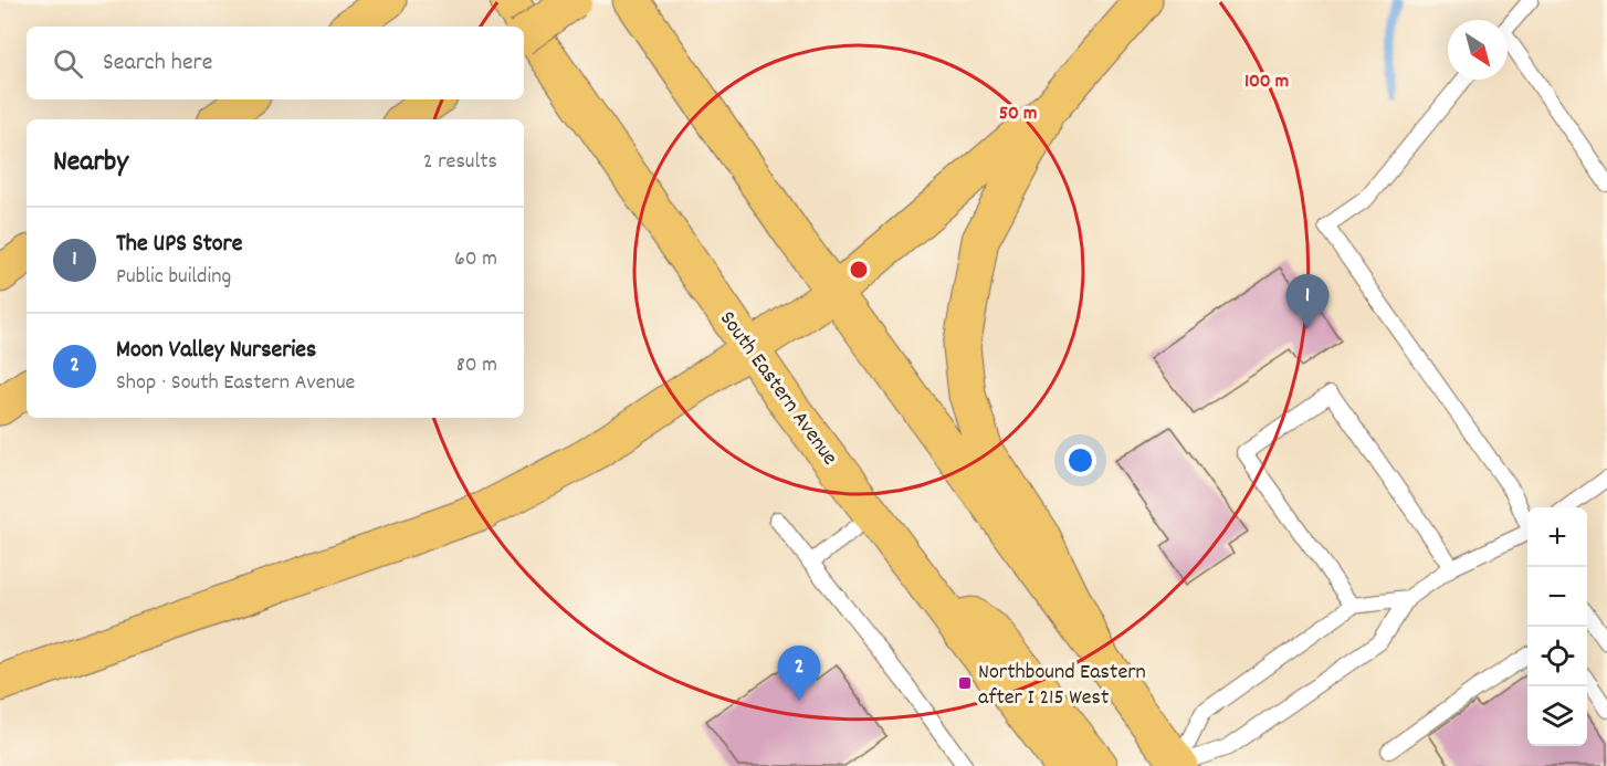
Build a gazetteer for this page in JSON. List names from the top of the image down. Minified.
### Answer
{"streets":{"main road":["South Eastern Avenue"]},"places":{"transit":["Northbound Eastern after I 215 West"]},"north":"bottom right","page":{"search":"Search here","heading":["Nearby","2 results"],"list":[{"mark":"1","name":"The UPS Store","note":"Public building","value":"60 m"},{"mark":"2","name":"Moon Valley Nurseries","note":"Shop · South Eastern Avenue","value":"80 m"}],"pins":["1","2"],"map_buttons":["+","−"]},"rings":["100 m","50 m"]}
